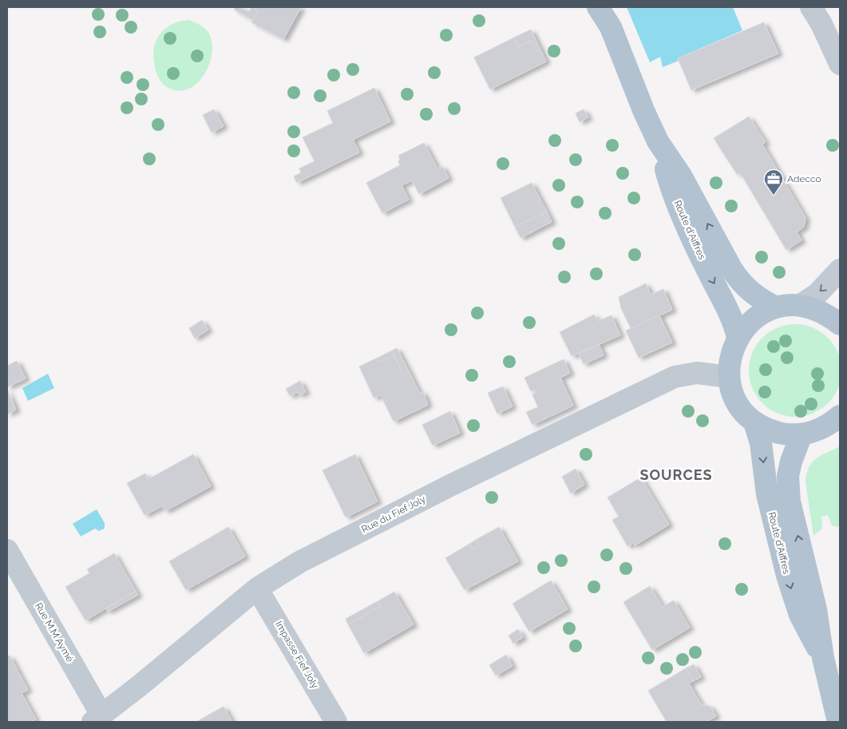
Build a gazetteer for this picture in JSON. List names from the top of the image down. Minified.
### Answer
{"streets":{"main road":["Route d'Aiffres"],"street":["Rue du Fief Joly","Rue M.M Aymé","Impasse Fief Joly"]},"crossings":[["Rue du Fief Joly","Rue M.M Aymé"],["Rue du Fief Joly","Impasse Fief Joly"]],"districts":["SOURCES"],"places":{"office":["Adecco"]}}
